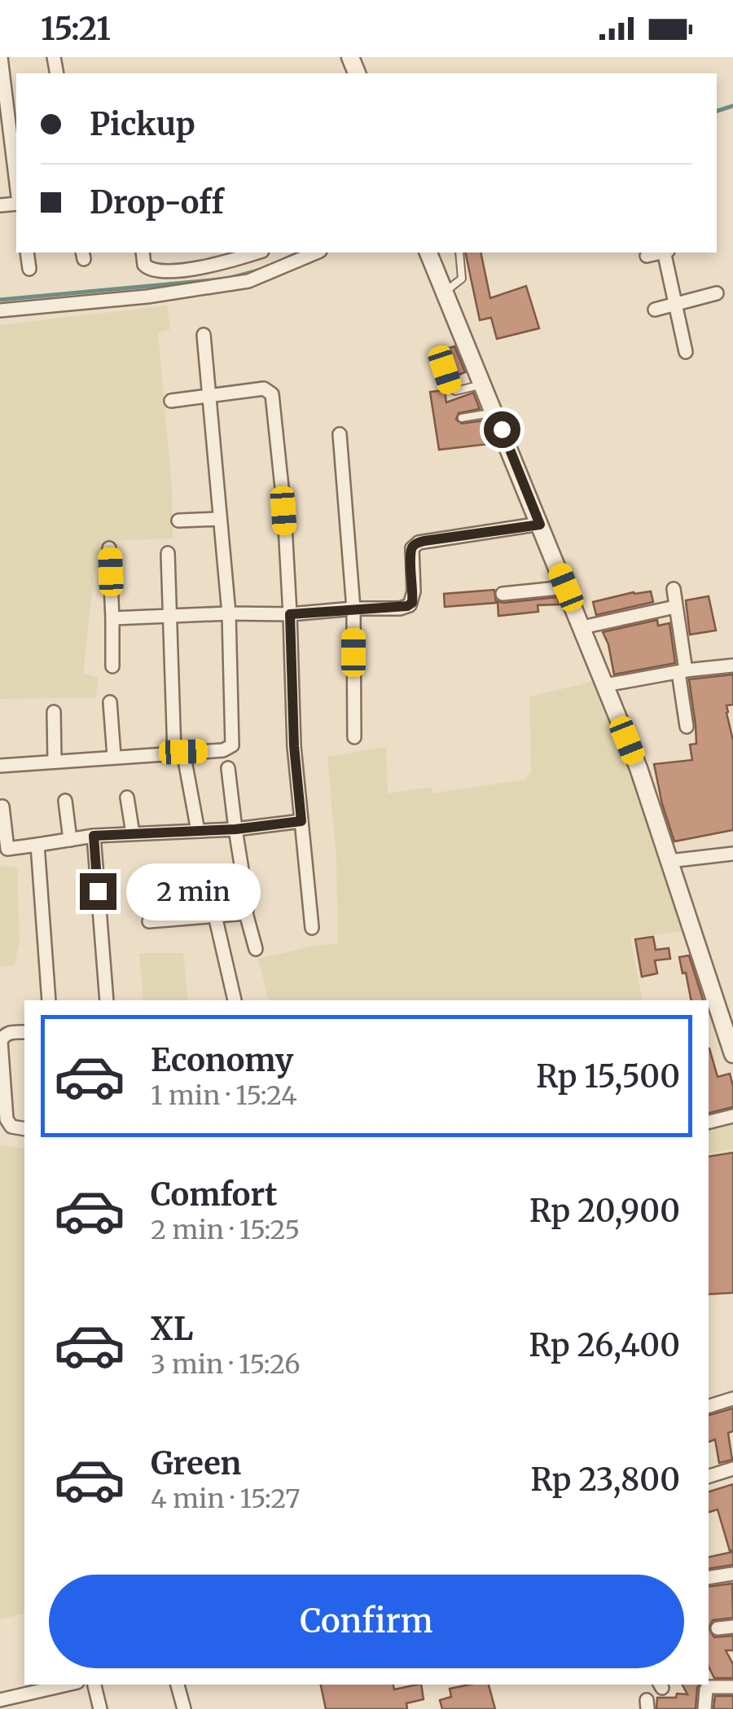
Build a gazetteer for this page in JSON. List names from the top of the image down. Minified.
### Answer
{"page":{"status":"15:21","banner":["Pickup","Drop-off"],"bubble":"2 min","list":[{"name":"Economy","note":"1 min · 15:24","value":"Rp 15,500"},{"name":"Comfort","note":"2 min · 15:25","value":"Rp 20,900"},{"name":"XL","note":"3 min · 15:26","value":"Rp 26,400"},{"name":"Green","note":"4 min · 15:27","value":"Rp 23,800"}],"buttons":"Confirm"}}
